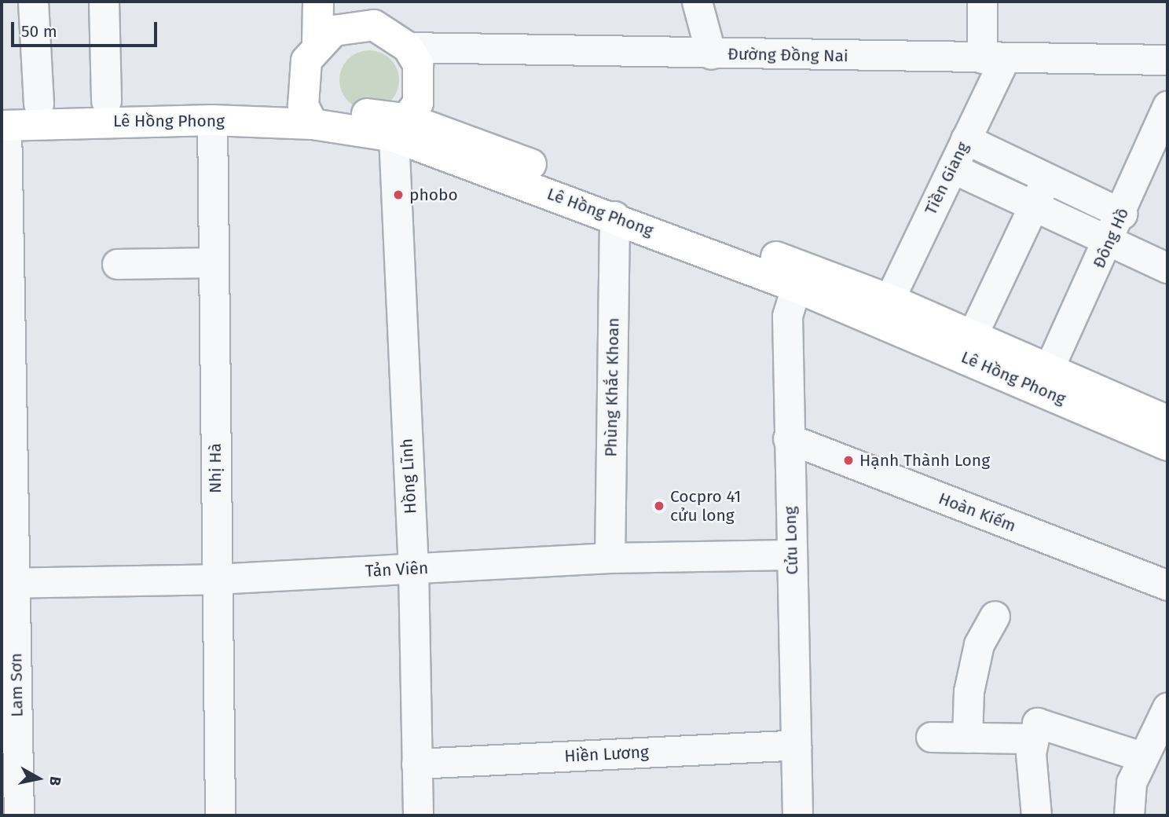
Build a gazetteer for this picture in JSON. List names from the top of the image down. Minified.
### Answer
{"streets":{"main road":["Lê Hồng Phong"],"street":["Đường Đồng Nai","Tiền Giang","Đông Hồ","Phùng Khắc Khoan","Nhị Hà","Hồng Lĩnh","Hoàn Kiếm","Cửu Long","Tản Viên","Lam Sơn","Hiền Lương"]},"crossings":[["Đường Đồng Nai","Lê Hồng Phong"],["Đường Đồng Nai","Tiền Giang"],["Đường Đồng Nai","Hồng Lĩnh"],["Lê Hồng Phong","Tiền Giang"],["Lê Hồng Phong","Đông Hồ"],["Lê Hồng Phong","Phùng Khắc Khoan"],["Lê Hồng Phong","Nhị Hà"],["Lê Hồng Phong","Hồng Lĩnh"],["Lê Hồng Phong","Cửu Long"],["Lê Hồng Phong","Lam Sơn"],["Phùng Khắc Khoan","Tản Viên"],["Nhị Hà","Tản Viên"],["Hồng Lĩnh","Tản Viên"],["Hồng Lĩnh","Hiền Lương"],["Hoàn Kiếm","Cửu Long"],["Cửu Long","Tản Viên"],["Cửu Long","Hiền Lương"],["Tản Viên","Lam Sơn"]],"places":["phobo","Hạnh Thành Long","Cocpro 41 cửu long"],"scale_bar":"50 m","north":"right"}
